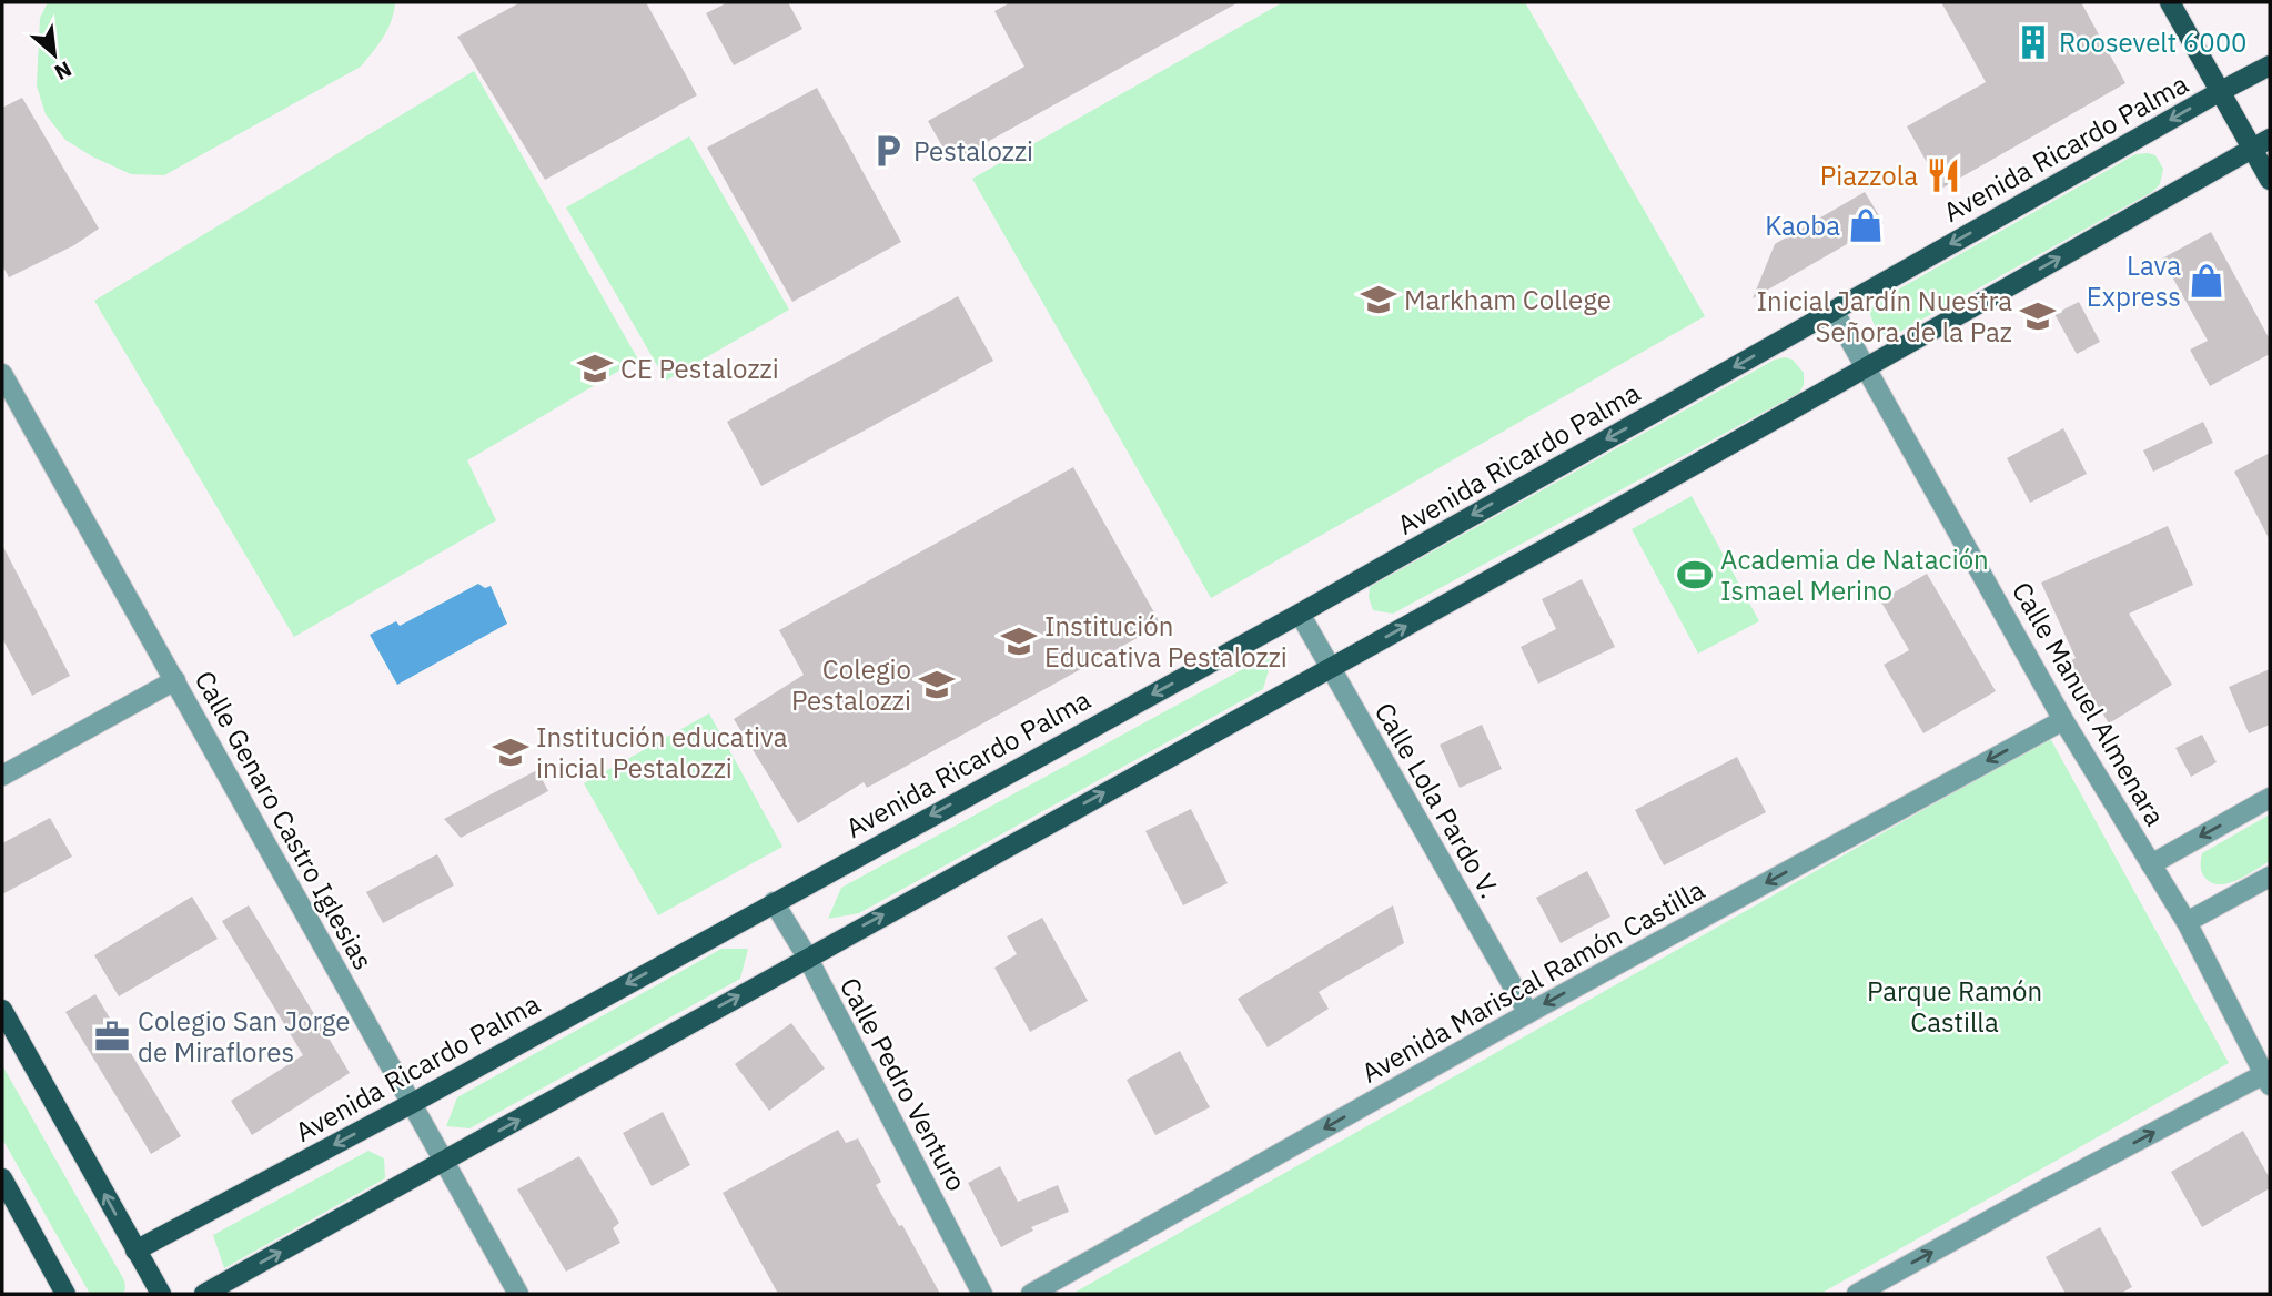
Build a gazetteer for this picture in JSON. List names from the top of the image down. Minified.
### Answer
{"streets":{"main road":["Avenida Ricardo Palma"],"street":["Calle Manuel Almenara","Calle Lola Pardo V.","Calle Genaro Castro Iglesias","Avenida Mariscal Ramón Castilla","Calle Pedro Venturo"]},"crossings":[["Avenida Ricardo Palma","Calle Manuel Almenara"],["Avenida Ricardo Palma","Calle Lola Pardo V."],["Avenida Ricardo Palma","Calle Genaro Castro Iglesias"],["Avenida Ricardo Palma","Calle Pedro Venturo"],["Calle Manuel Almenara","Avenida Mariscal Ramón Castilla"],["Calle Lola Pardo V.","Avenida Mariscal Ramón Castilla"]],"one_way":["Avenida Mariscal Ramón Castilla"],"parks":["Parque Ramón Castilla"],"places":{"building":["Roosevelt 6000"],"parking":["Pestalozzi"],"restaurant":["Piazzola"],"shop":["Kaoba","Lava Express"],"school or university":["Markham College","Inicial Jardín Nuestra Señora de la Paz","CE Pestalozzi","Institución Educativa Pestalozzi","Colegio Pestalozzi","Institución educativa inicial Pestalozzi"],"sports":["Academia de Natación Ismael Merino"],"office":["Colegio San Jorge de Miraflores"]},"north":"bottom right"}
